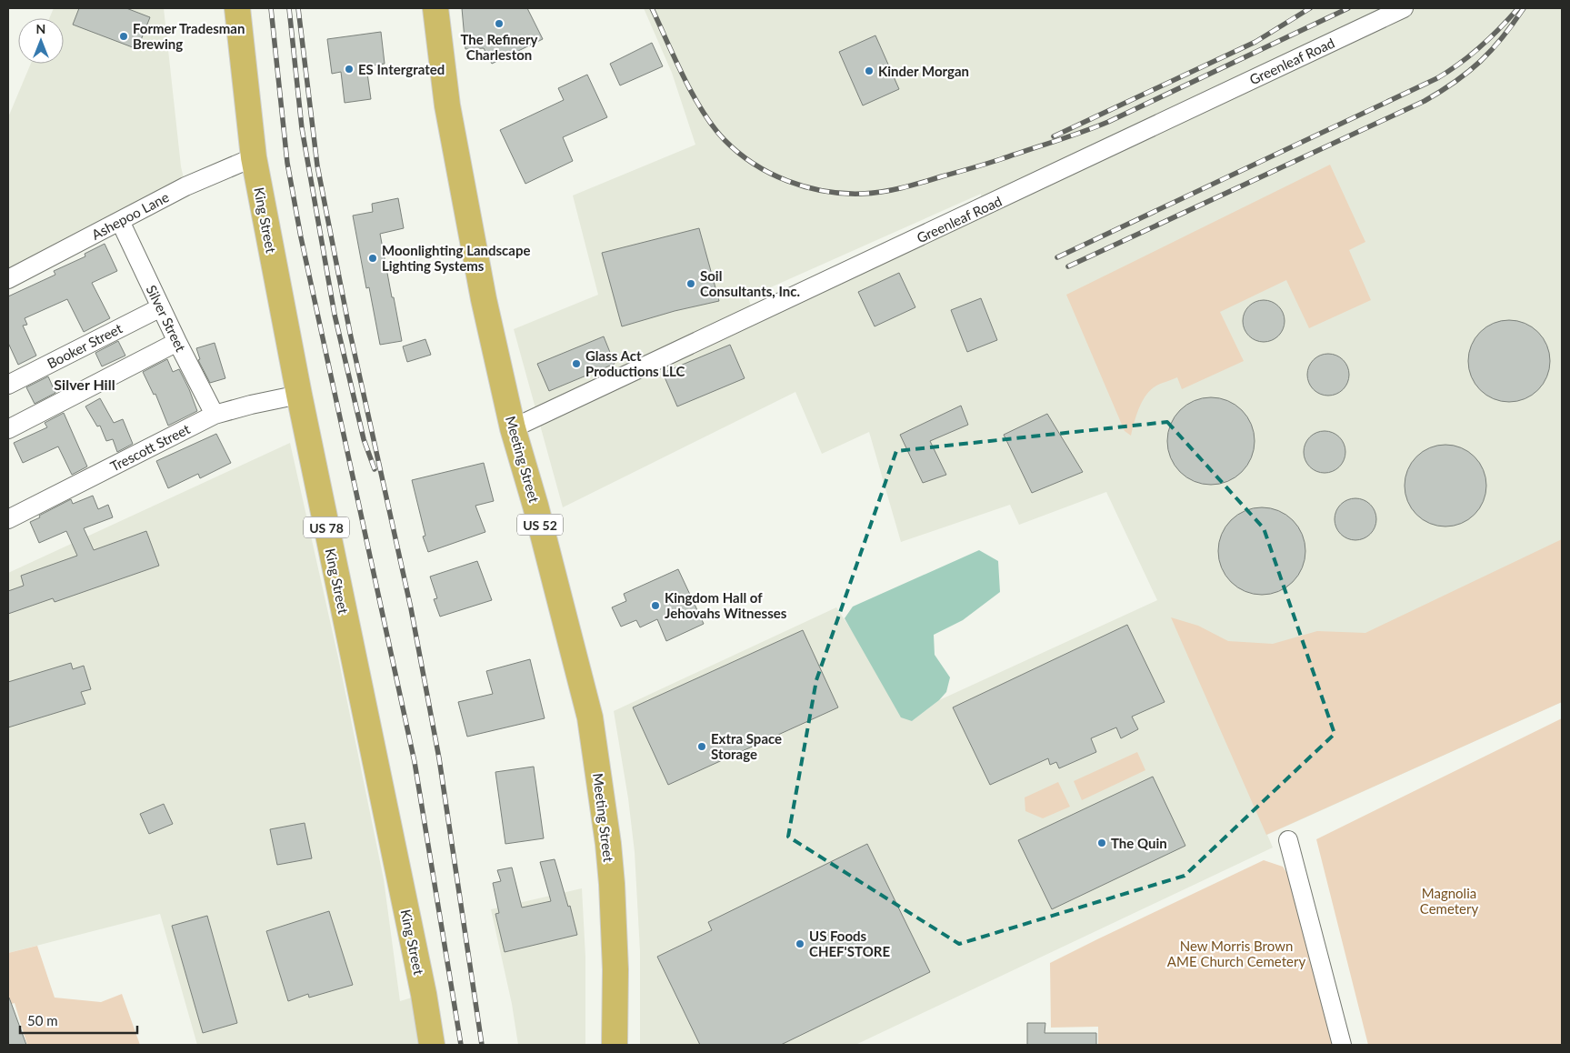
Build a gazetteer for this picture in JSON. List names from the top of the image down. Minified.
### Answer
{"streets":{"main road":["King Street","Meeting Street","US 52","US 78"],"street":["Greenleaf Road","Ashepoo Lane","Silver Street","Booker Street","Trescott Street"]},"crossings":[["Greenleaf Road","Meeting Street"],["Ashepoo Lane","King Street"],["Ashepoo Lane","Silver Street"],["King Street","Trescott Street"],["Silver Street","Booker Street"],["Silver Street","Trescott Street"]],"districts":["Silver Hill"],"parks":["Magnolia Cemetery","New Morris Brown AME Church Cemetery"],"places":["The Refinery Charleston","Former Tradesman Brewing","ES Intergrated","Kinder Morgan","Moonlighting Landscape Lighting Systems","Soil Consultants, Inc.","Glass Act Productions LLC","Kingdom Hall of Jehovahs Witnesses","Extra Space Storage","The Quin","US Foods CHEF'STORE"],"scale_bar":"50 m","north":"top"}
